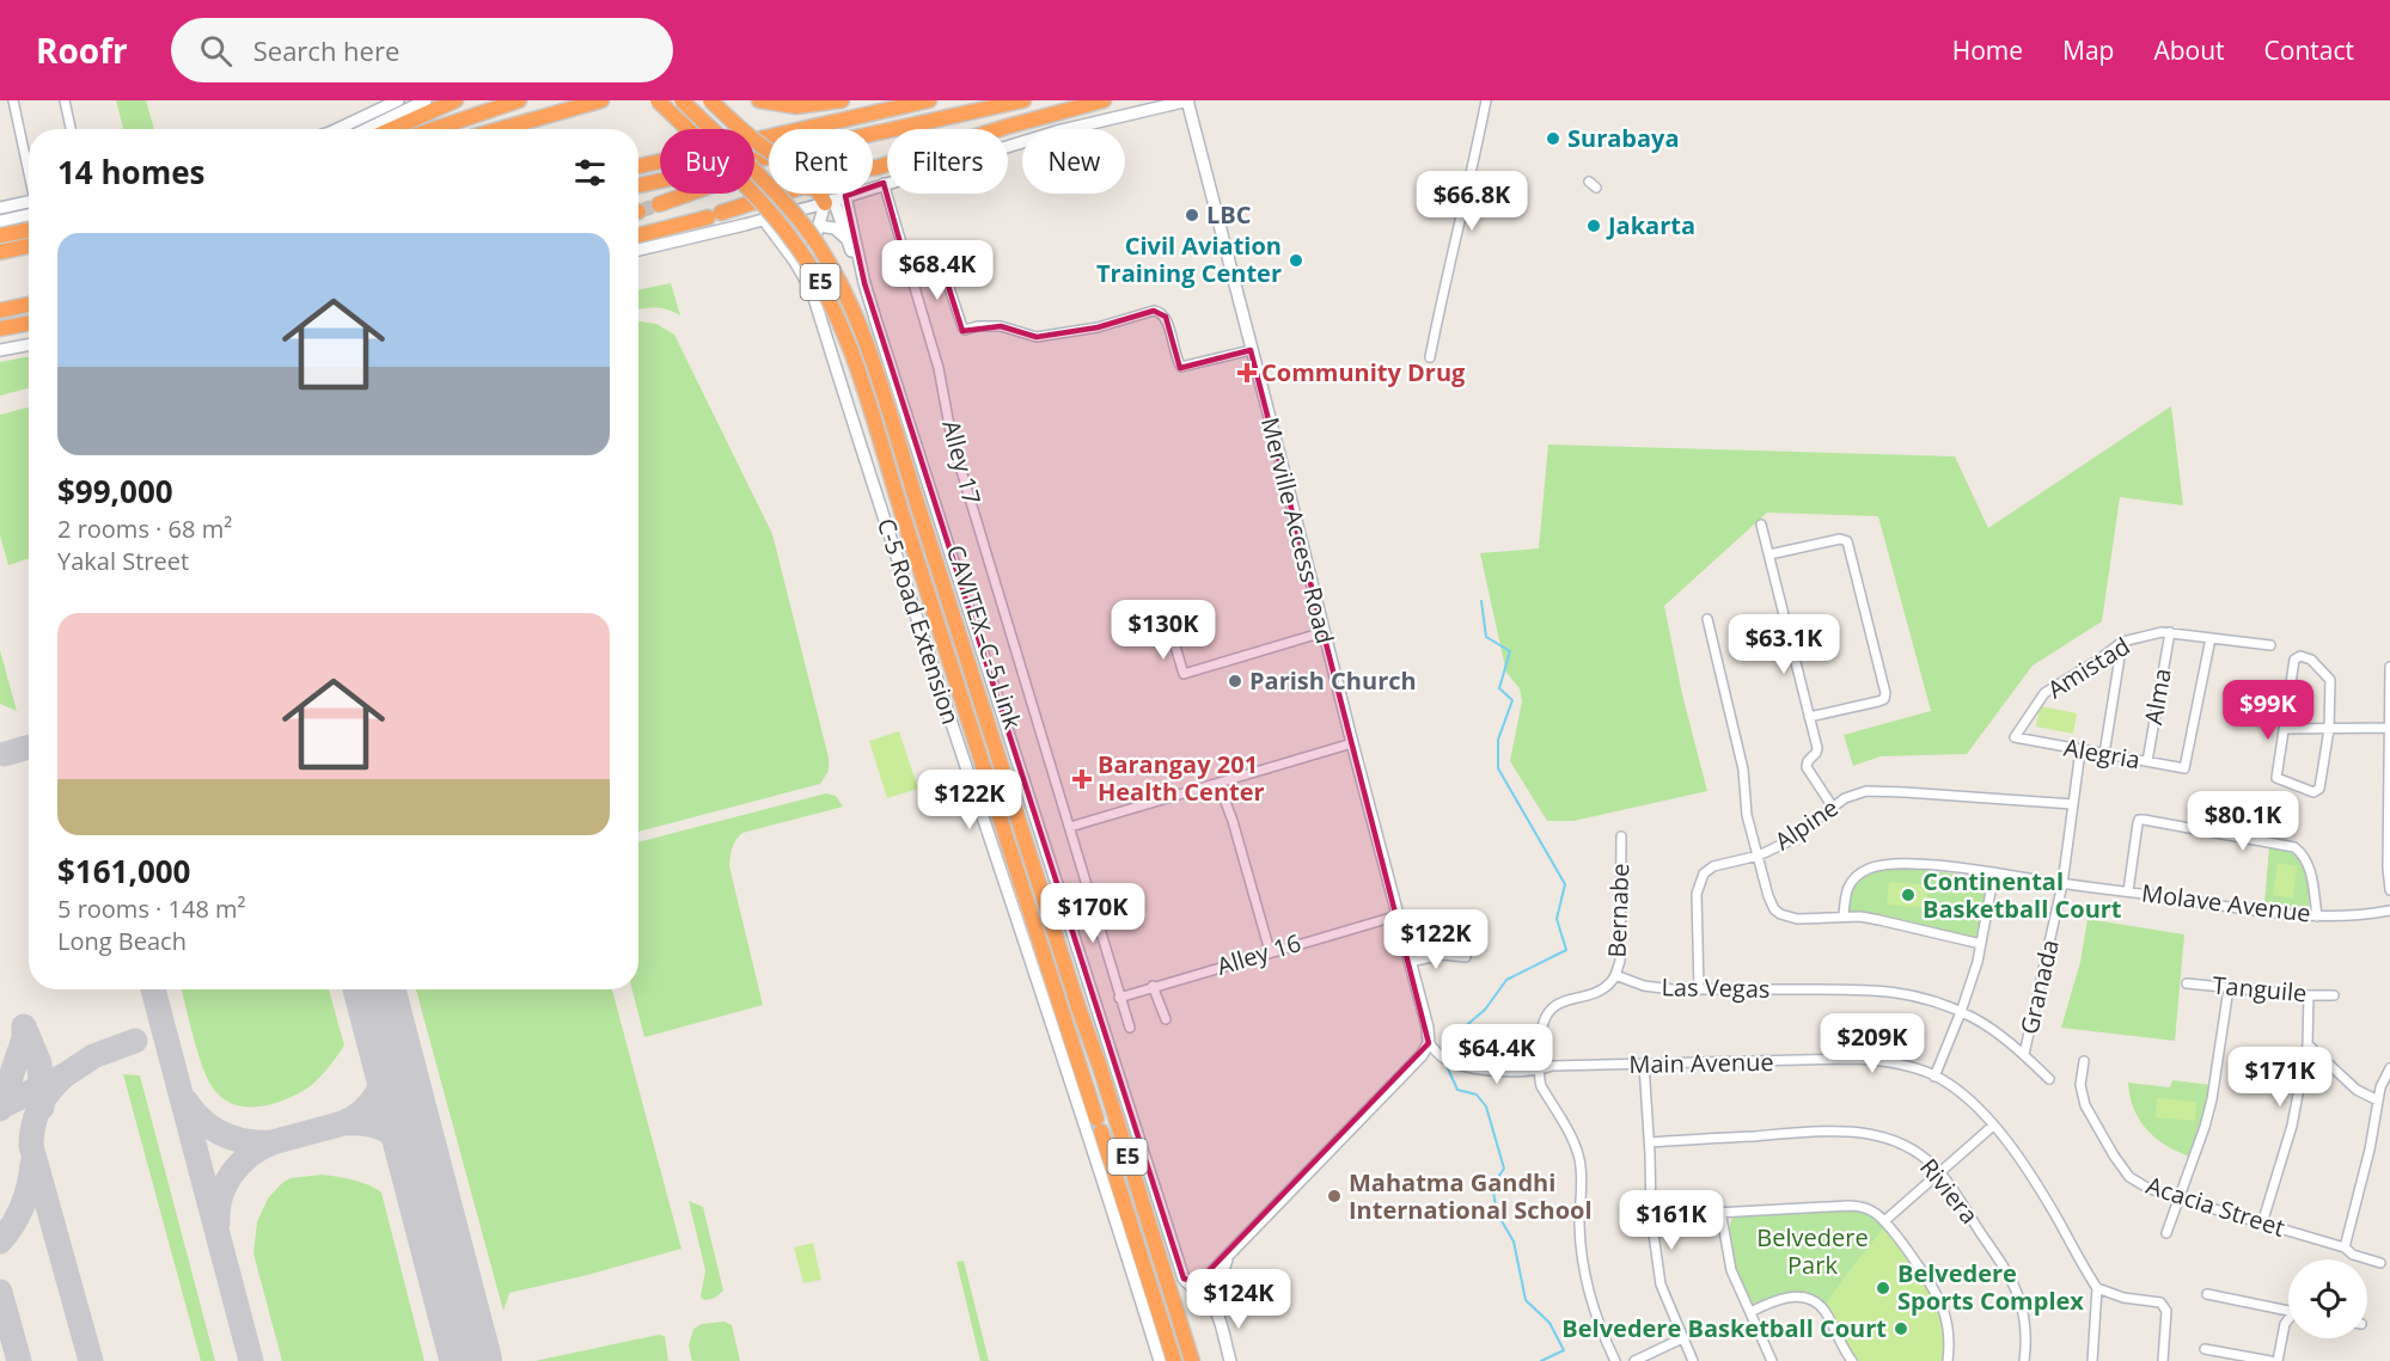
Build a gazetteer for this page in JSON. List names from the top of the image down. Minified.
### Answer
{"streets":{"highway":["E5","CAVITEX–C-5 Link"],"main road":["Merville Access Road","C-5 Road Extension"],"street":["Alley 17","Amistad","Alma","Alegria","Alpine","Molave Avenue","Bernabe","Alley 16","Granada","Las Vegas","Tanguile","Main Avenue","Riviera","Acacia Street"]},"crossings":[["Alley 17","Alley 16"],["Merville Access Road","Alley 16"],["Merville Access Road","Main Avenue"],["Amistad","Alma"],["Amistad","Alegria"],["Alma","Alegria"],["Alegria","Granada"],["Alpine","Granada"],["Alpine","Las Vegas"],["Molave Avenue","Granada"],["Bernabe","Las Vegas"],["Bernabe","Main Avenue"],["Granada","Las Vegas"]],"parks":["Belvedere Park"],"places":{"other":["Surabaya","LBC","Jakarta","Civil Aviation Training Center","Parish Church","Continental Basketball Court","Mahatma Gandhi International School","Belvedere Sports Complex","Belvedere Basketball Court"],"health":["Community Drug","Barangay 201 Health Center"]},"page":{"header":"Roofr","search":"Search here","nav":["Home","Map","About","Contact"],"chip":["Buy","Rent","Filters","New"],"heading":"14 homes","price":["$66.8K","$68.4K","$130K","$63.1K","$99K","$122K","$80.1K","$170K","$122K","$209K","$64.4K","$171K","$161K","$124K"],"list":[{"name":"$99,000","note":"2 rooms · 68 m² · Yakal Street"},{"name":"$161,000","note":"5 rooms · 148 m² · Long Beach"}]}}
